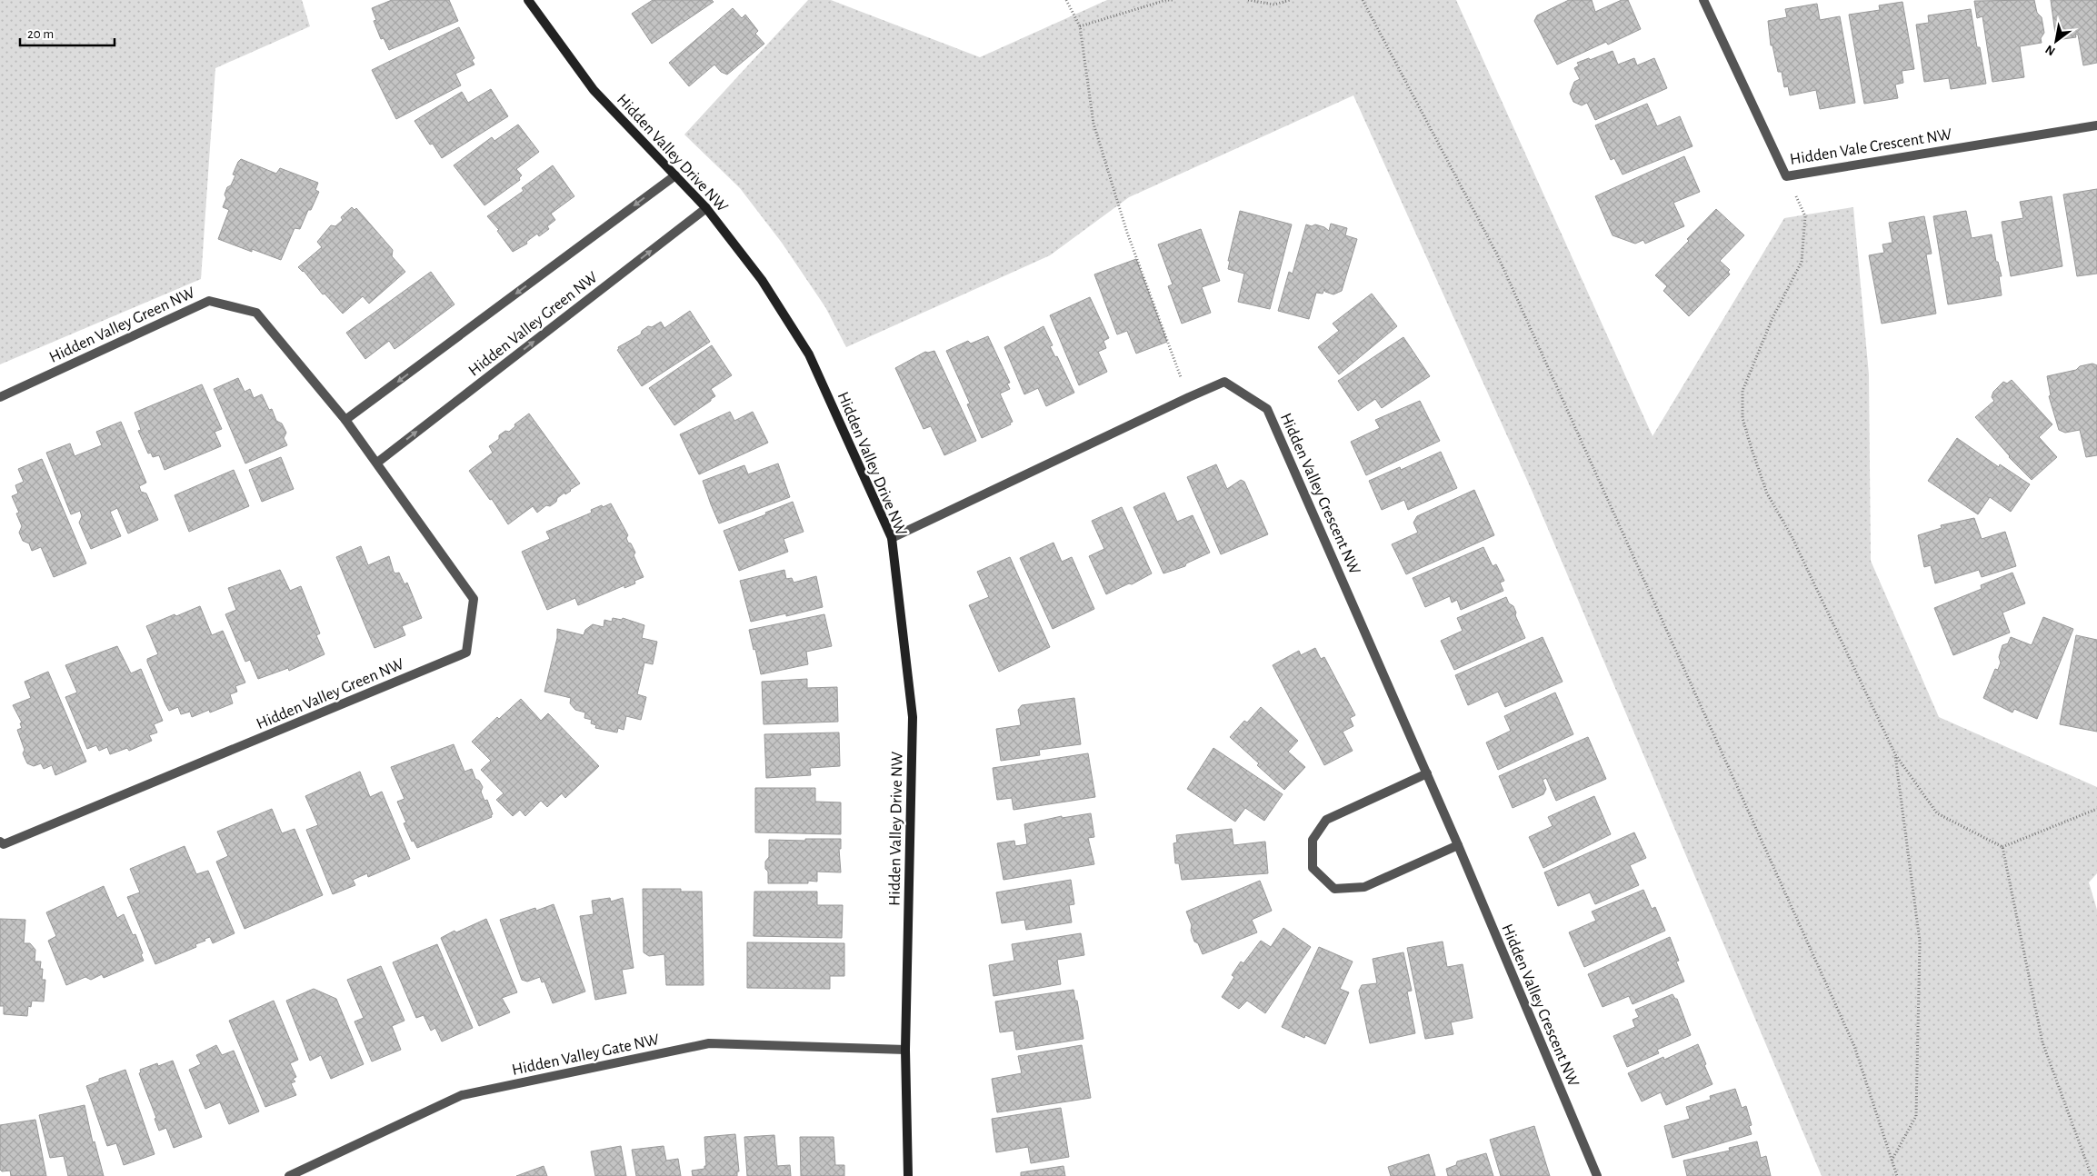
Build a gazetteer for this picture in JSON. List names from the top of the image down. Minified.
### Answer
{"streets":{"street":["Hidden Vale Crescent NW","Hidden Valley Drive NW","Hidden Valley Green NW","Hidden Valley Crescent NW","Hidden Valley Gate NW"]},"crossings":[["Hidden Valley Drive NW","Hidden Valley Green NW"],["Hidden Valley Drive NW","Hidden Valley Crescent NW"],["Hidden Valley Drive NW","Hidden Valley Gate NW"]],"scale_bar":"20 m","north":"bottom left"}
